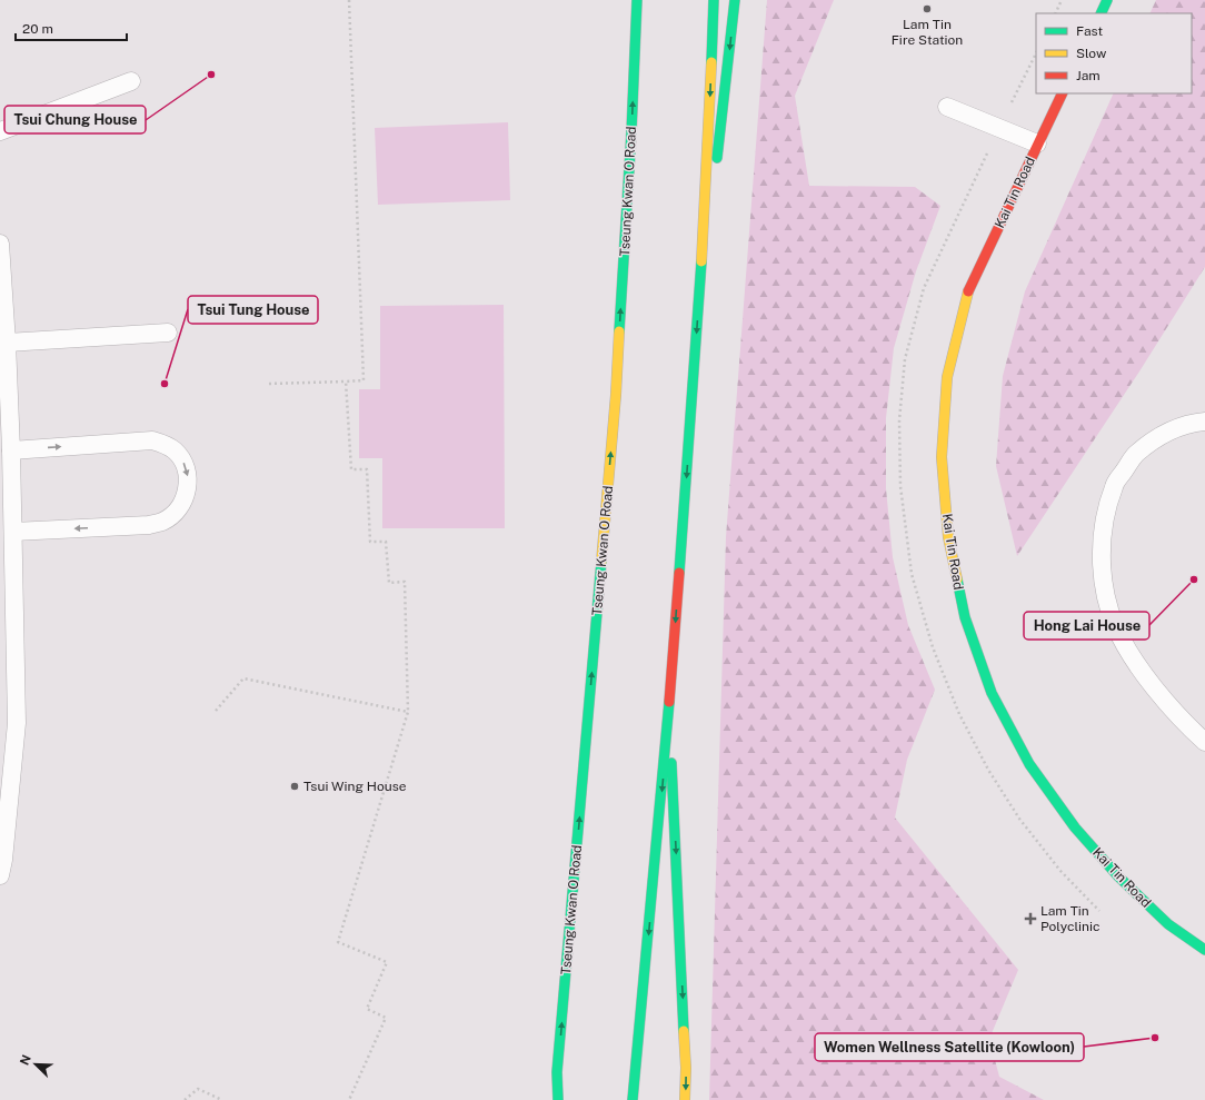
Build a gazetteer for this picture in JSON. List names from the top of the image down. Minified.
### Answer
{"streets":{"main road":["Tseung Kwan O Road","Kai Tin Road"]},"places":{"other":["Lam Tin Fire Station","Tsui Chung House","Tsui Tung House","Hong Lai House","Tsui Wing House","Women Wellness Satellite (Kowloon)"],"health":["Lam Tin Polyclinic"]},"legend":["Fast","Slow","Jam"],"scale_bar":"20 m","north":"top left"}
